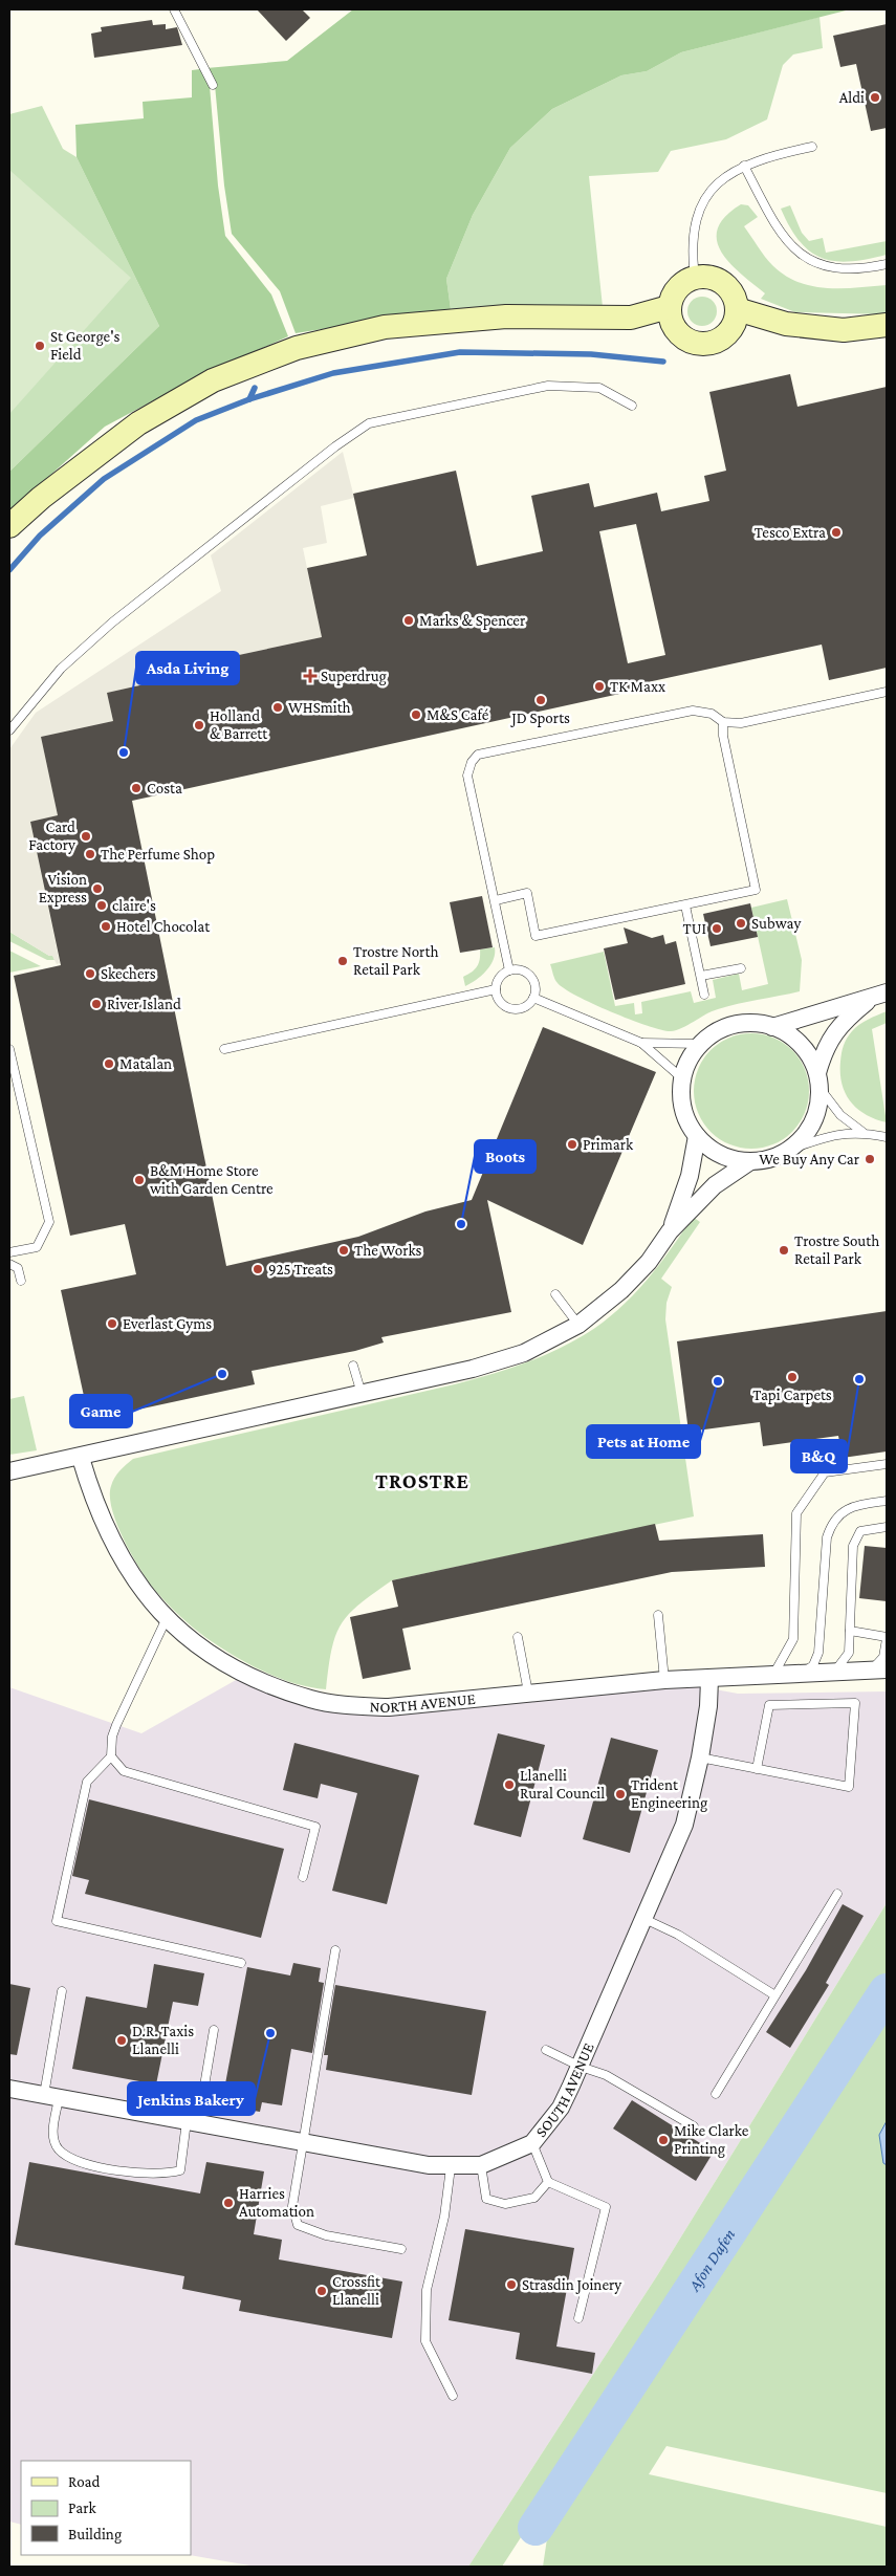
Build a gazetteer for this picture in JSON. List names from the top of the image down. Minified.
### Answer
{"streets":{"street":["NORTH AVENUE","SOUTH AVENUE"]},"crossings":[["NORTH AVENUE","SOUTH AVENUE"]],"districts":["TROSTRE"],"water":["Afon Dafen"],"places":{"other":["Aldi","St George's Field","Tesco Extra","Marks & Spencer","TK Maxx","JD Sports","WHSmith","M&S Café","Holland & Barrett","Asda Living","Costa","Card Factory","The Perfume Shop","Vision Express","claire's","Subway","Hotel Chocolat","TUI","Trostre North Retail Park","Skechers","River Island","Matalan","Primark","We Buy Any Car","B&M Home Store with Garden Centre","Boots","The Works","Trostre South Retail Park","925 Treats","Everlast Gyms","Game","Tapi Carpets","B&Q","Pets at Home","Llanelli Rural Council","Trident Engineering","Jenkins Bakery","D.R. Taxis Llanelli","Mike Clarke Printing","Harries Automation","Strasdin Joinery","Crossfit Llanelli"],"health":["Superdrug"]},"legend":["Road","Park","Building"]}
